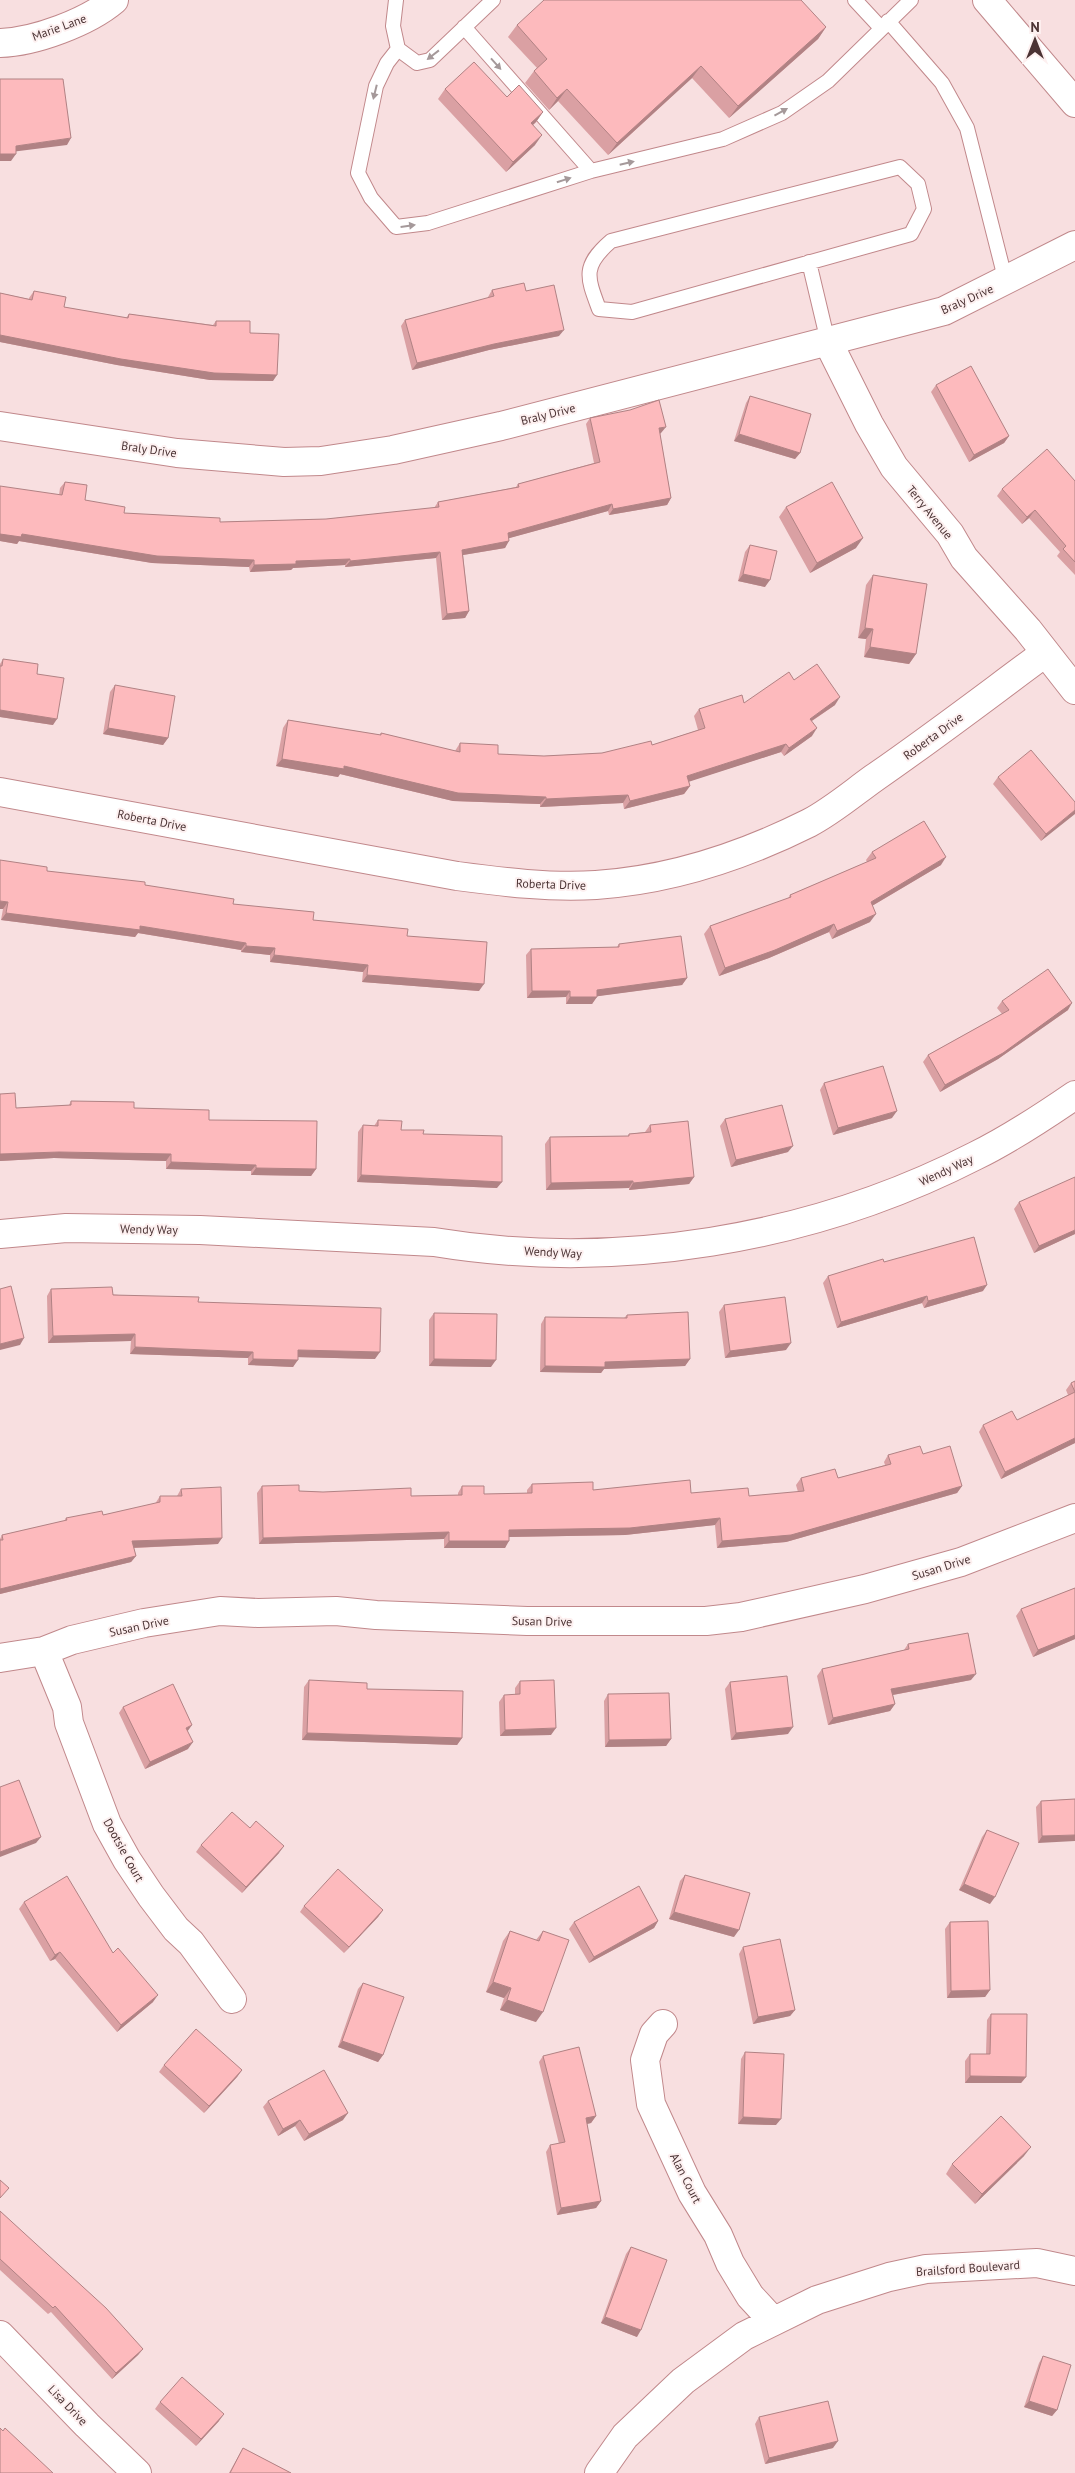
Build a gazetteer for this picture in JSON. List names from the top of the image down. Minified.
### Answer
{"streets":{"street":["Marie Lane","Braly Drive","Terry Avenue","Roberta Drive","Wendy Way","Susan Drive","Dootsie Court","Alan Court","Brailsford Boulevard","Lisa Drive"]},"crossings":[["Braly Drive","Terry Avenue"],["Terry Avenue","Roberta Drive"],["Susan Drive","Dootsie Court"],["Alan Court","Brailsford Boulevard"]],"north":"top"}
